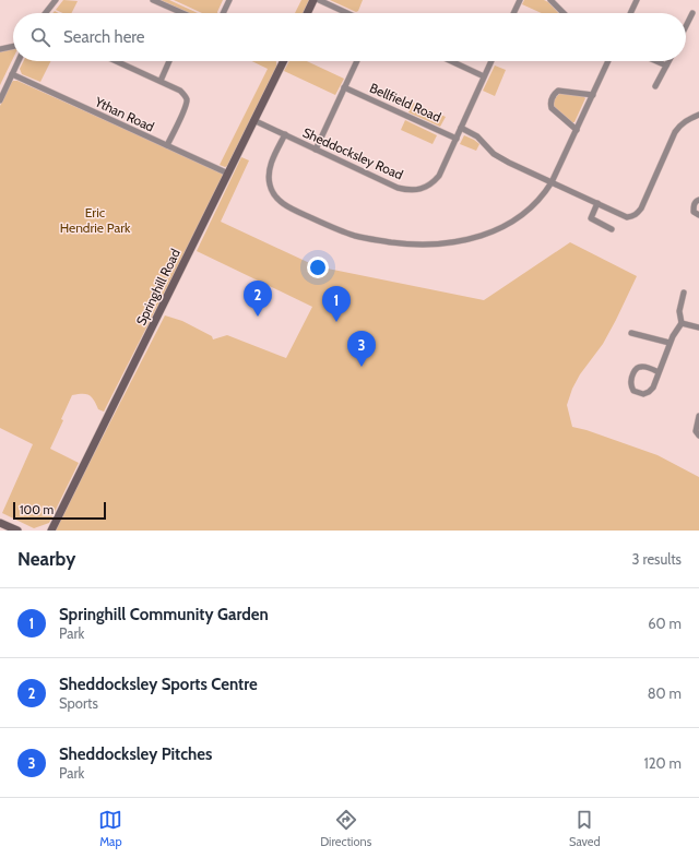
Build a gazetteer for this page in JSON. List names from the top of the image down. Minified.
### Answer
{"streets":{"street":["Bellfield Road","Ythan Road","Sheddocksley Road","Springhill Road"]},"crossings":[["Bellfield Road","Sheddocksley Road"],["Ythan Road","Springhill Road"],["Sheddocksley Road","Springhill Road"]],"parks":["Eric Hendrie Park"],"scale_bar":"100 m","page":{"search":"Search here","pins":["2","1","3"],"scale":"100 m","heading":["Nearby","3 results"],"list":[{"mark":"1","name":"Springhill Community Garden","note":"Park","value":"60 m"},{"mark":"2","name":"Sheddocksley Sports Centre","note":"Sports","value":"80 m"},{"mark":"3","name":"Sheddocksley Pitches","note":"Park","value":"120 m"}],"nav":["Map","Directions","Saved"]}}
